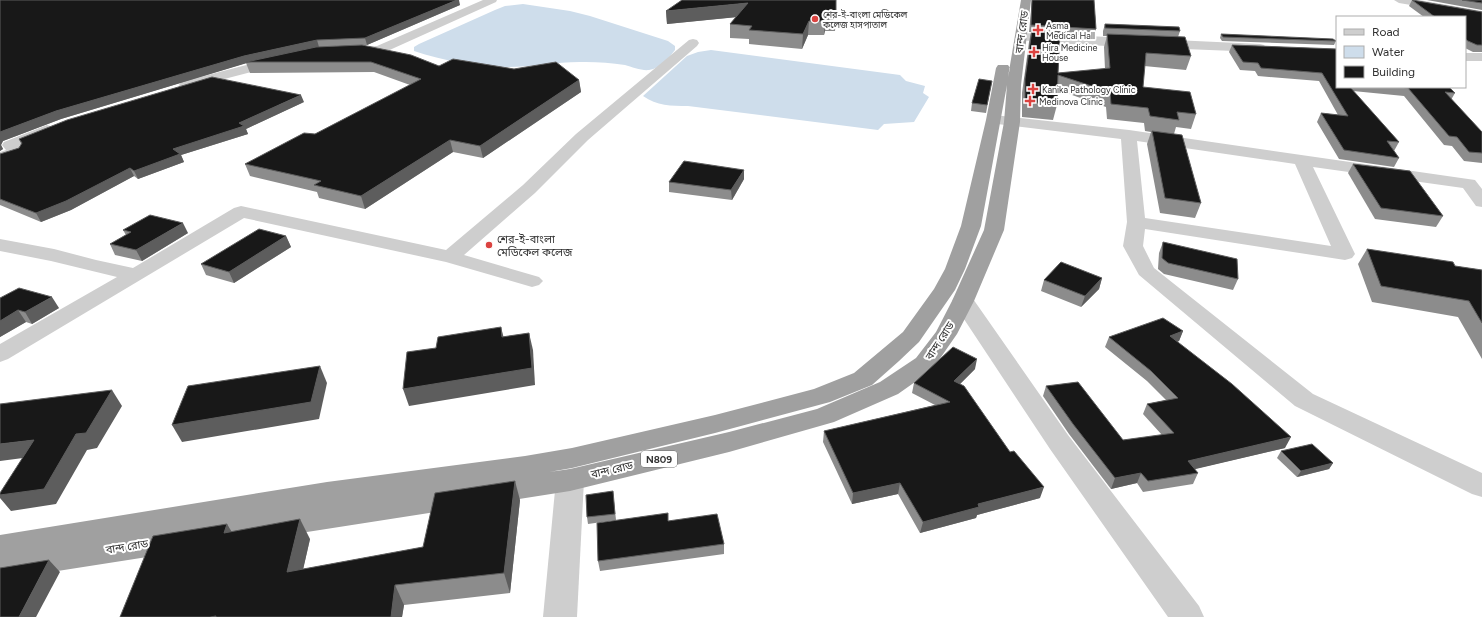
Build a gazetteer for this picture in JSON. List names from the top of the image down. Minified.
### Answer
{"streets":{"highway":["বান্দ রোড","N809"]},"places":{"other":["শের-ই-বাংলা মেডিকেল কলেজ হাসপাতাল","শের-ই-বাংলা মেডিকেল কলেজ"],"health":["Asma Medical Hall","Hira Medicine House","Kanika Pathology Clinic","Medinova Clinic"]},"legend":["Road","Water","Building"]}
